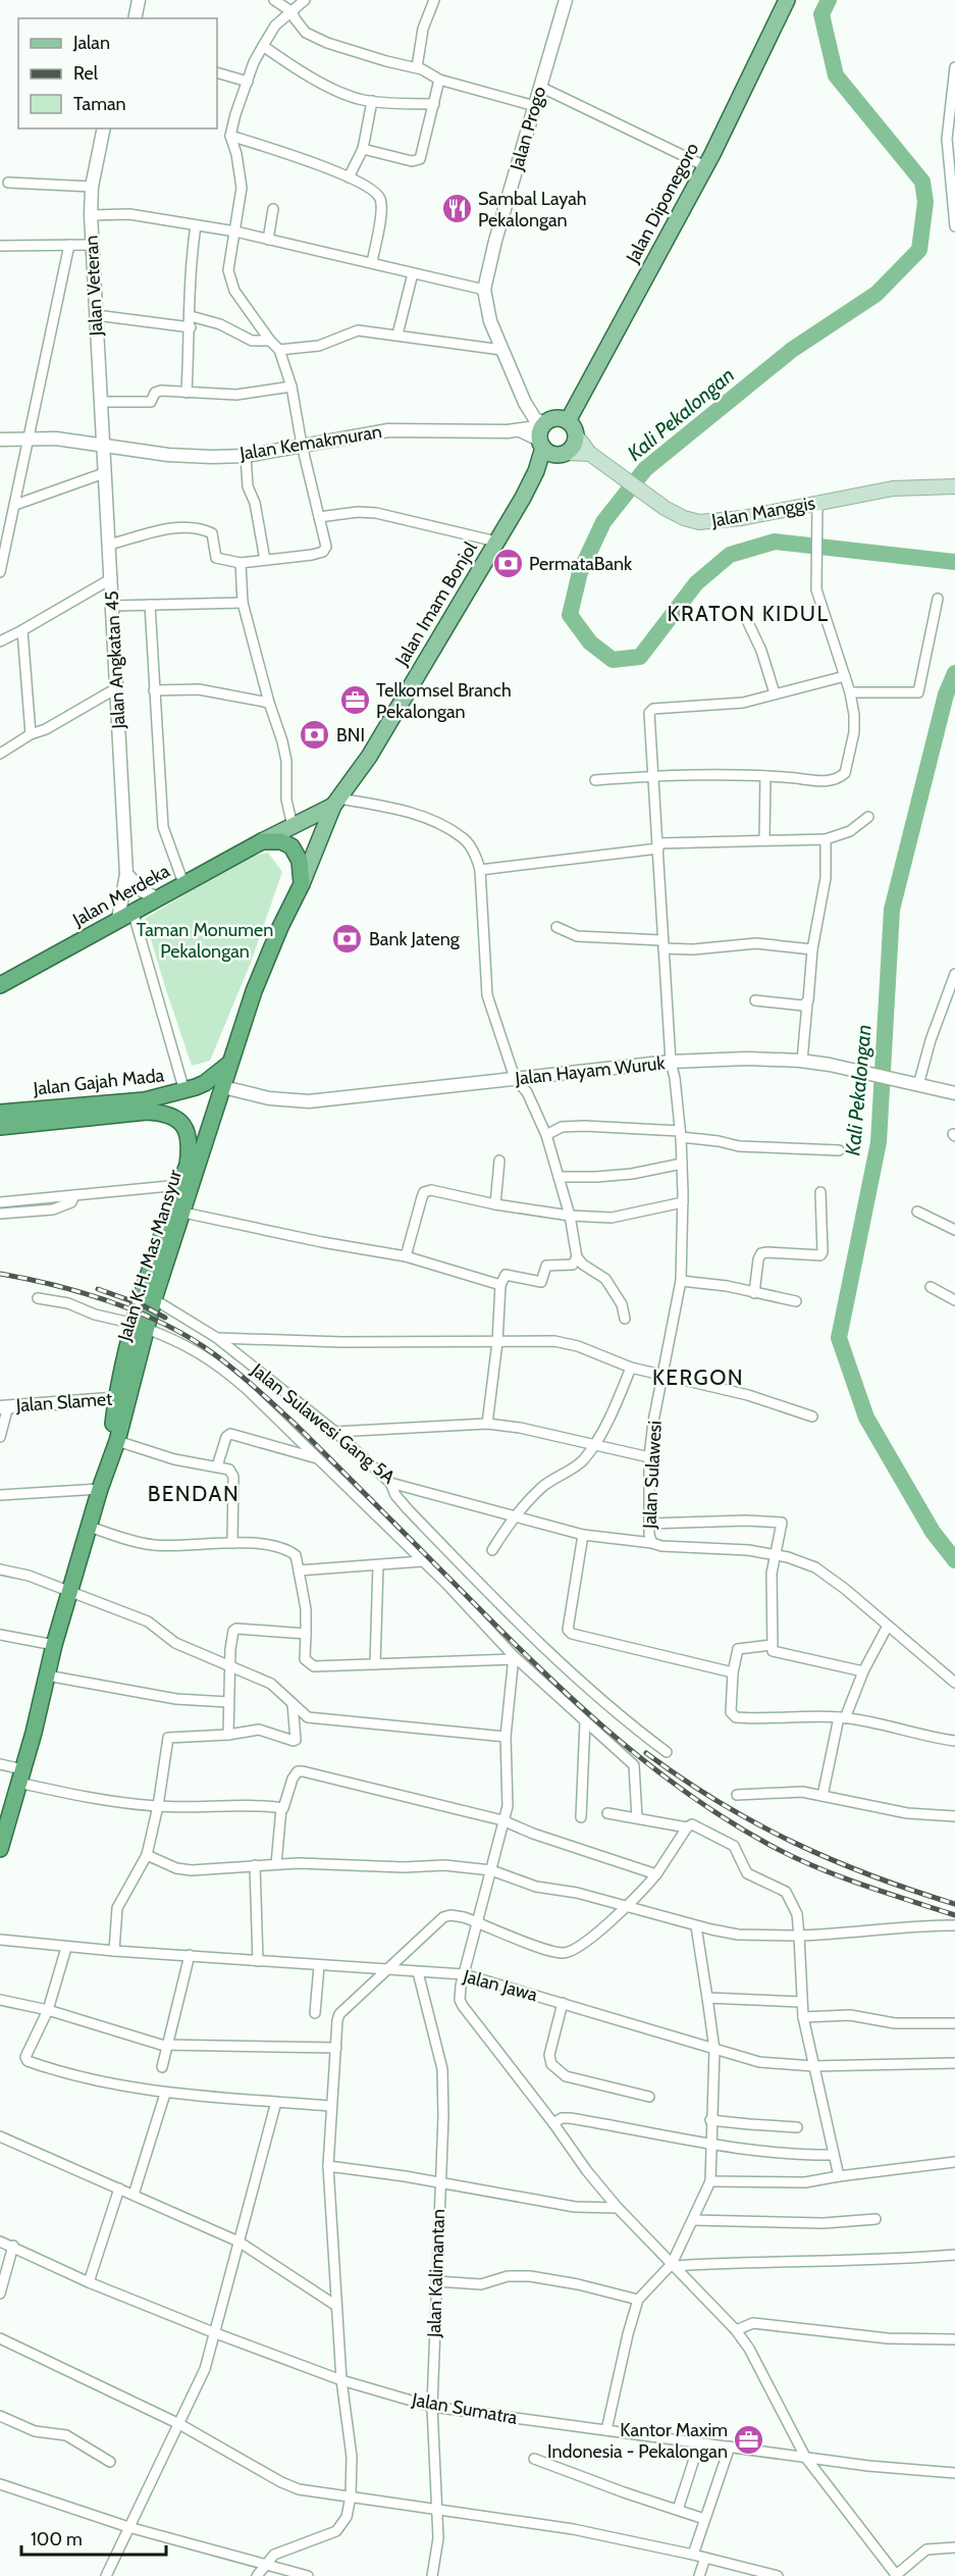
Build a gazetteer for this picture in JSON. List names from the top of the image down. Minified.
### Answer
{"streets":{"highway":["Jalan Merdeka","Jalan Gajah Mada","Jalan K.H. Mas Mansyur"],"main road":["Jalan Diponegoro","Jalan Manggis","Jalan Imam Bonjol"],"street":["Jalan Progo","Jalan Veteran","Jalan Kemakmuran","Jalan Angkatan 45","Jalan Hayam Wuruk","Jalan Slamet","Jalan Sulawesi Gang 5A","Jalan Sulawesi","Jalan Jawa","Jalan Kalimantan","Jalan Sumatra"]},"crossings":[["Jalan Progo","Jalan Diponegoro"],["Jalan Progo","Jalan Kemakmuran"],["Jalan Diponegoro","Jalan Kemakmuran"],["Jalan Veteran","Jalan Kemakmuran"],["Jalan Veteran","Jalan Angkatan 45"],["Jalan Kemakmuran","Jalan Angkatan 45"],["Jalan Imam Bonjol","Jalan K.H. Mas Mansyur"],["Jalan Angkatan 45","Jalan Merdeka"],["Jalan Hayam Wuruk","Jalan K.H. Mas Mansyur"],["Jalan Hayam Wuruk","Jalan Sulawesi"],["Jalan Gajah Mada","Jalan K.H. Mas Mansyur"],["Jalan K.H. Mas Mansyur","Jalan Slamet"],["Jalan K.H. Mas Mansyur","Jalan Sulawesi Gang 5A"],["Jalan Sulawesi Gang 5A","Jalan Sulawesi"],["Jalan Jawa","Jalan Kalimantan"],["Jalan Kalimantan","Jalan Sumatra"]],"districts":["KRATON KIDUL","KERGON","BENDAN"],"water":["Kali Pekalongan"],"parks":["Taman Monumen Pekalongan"],"places":{"restaurant":["Sambal Layah Pekalongan"],"bank":["PermataBank","BNI","Bank Jateng"],"office":["Telkomsel Branch Pekalongan","Kantor Maxim Indonesia - Pekalongan"]},"legend":["Jalan","Rel","Taman"],"scale_bar":"100 m"}
